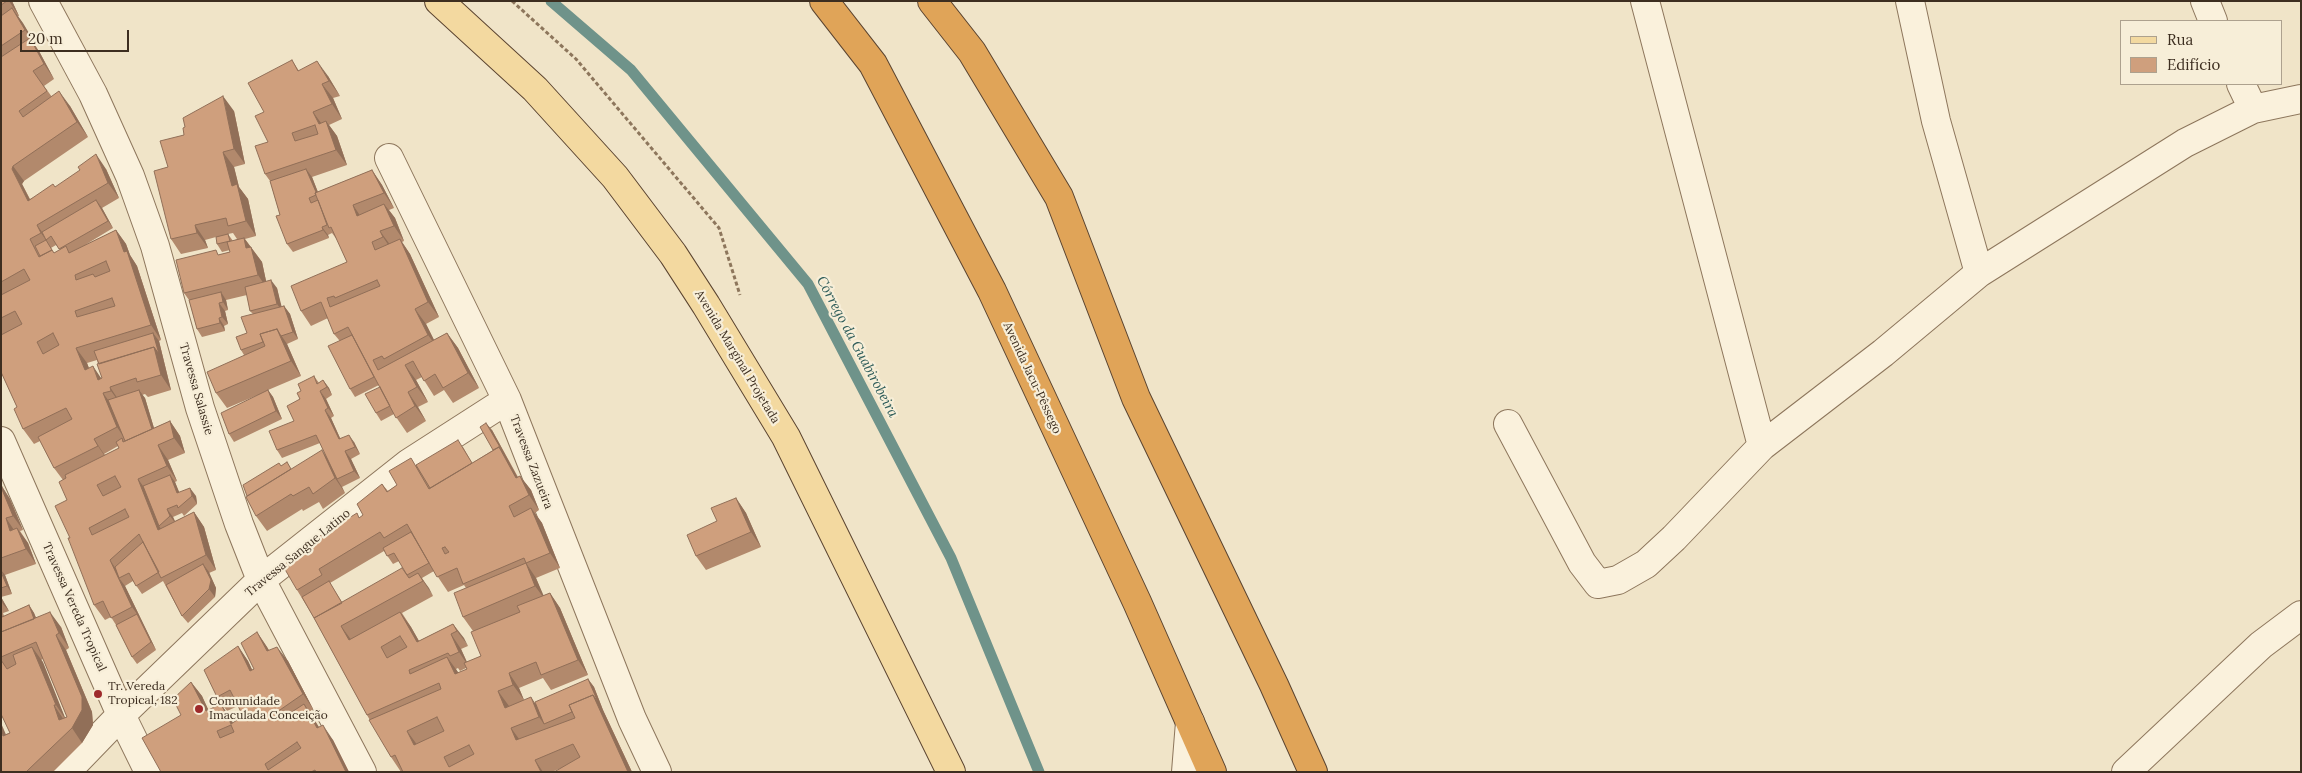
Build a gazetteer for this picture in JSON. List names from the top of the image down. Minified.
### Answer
{"streets":{"highway":["Avenida Jacu-Pêssego"],"main road":["Avenida Marginal Projetada"],"street":["Travessa Salassie","Travessa Zazueira","Travessa Sangue Latino","Travessa Vereda Tropical"]},"crossings":[["Travessa Salassie","Travessa Sangue Latino"],["Travessa Zazueira","Travessa Sangue Latino"],["Travessa Sangue Latino","Travessa Vereda Tropical"]],"water":["Córrego da Guabirobeira"],"places":["Tr. Vereda Tropical, 182","Comunidade Imaculada Conceição"],"legend":["Rua","Edifício"],"scale_bar":"20 m"}
